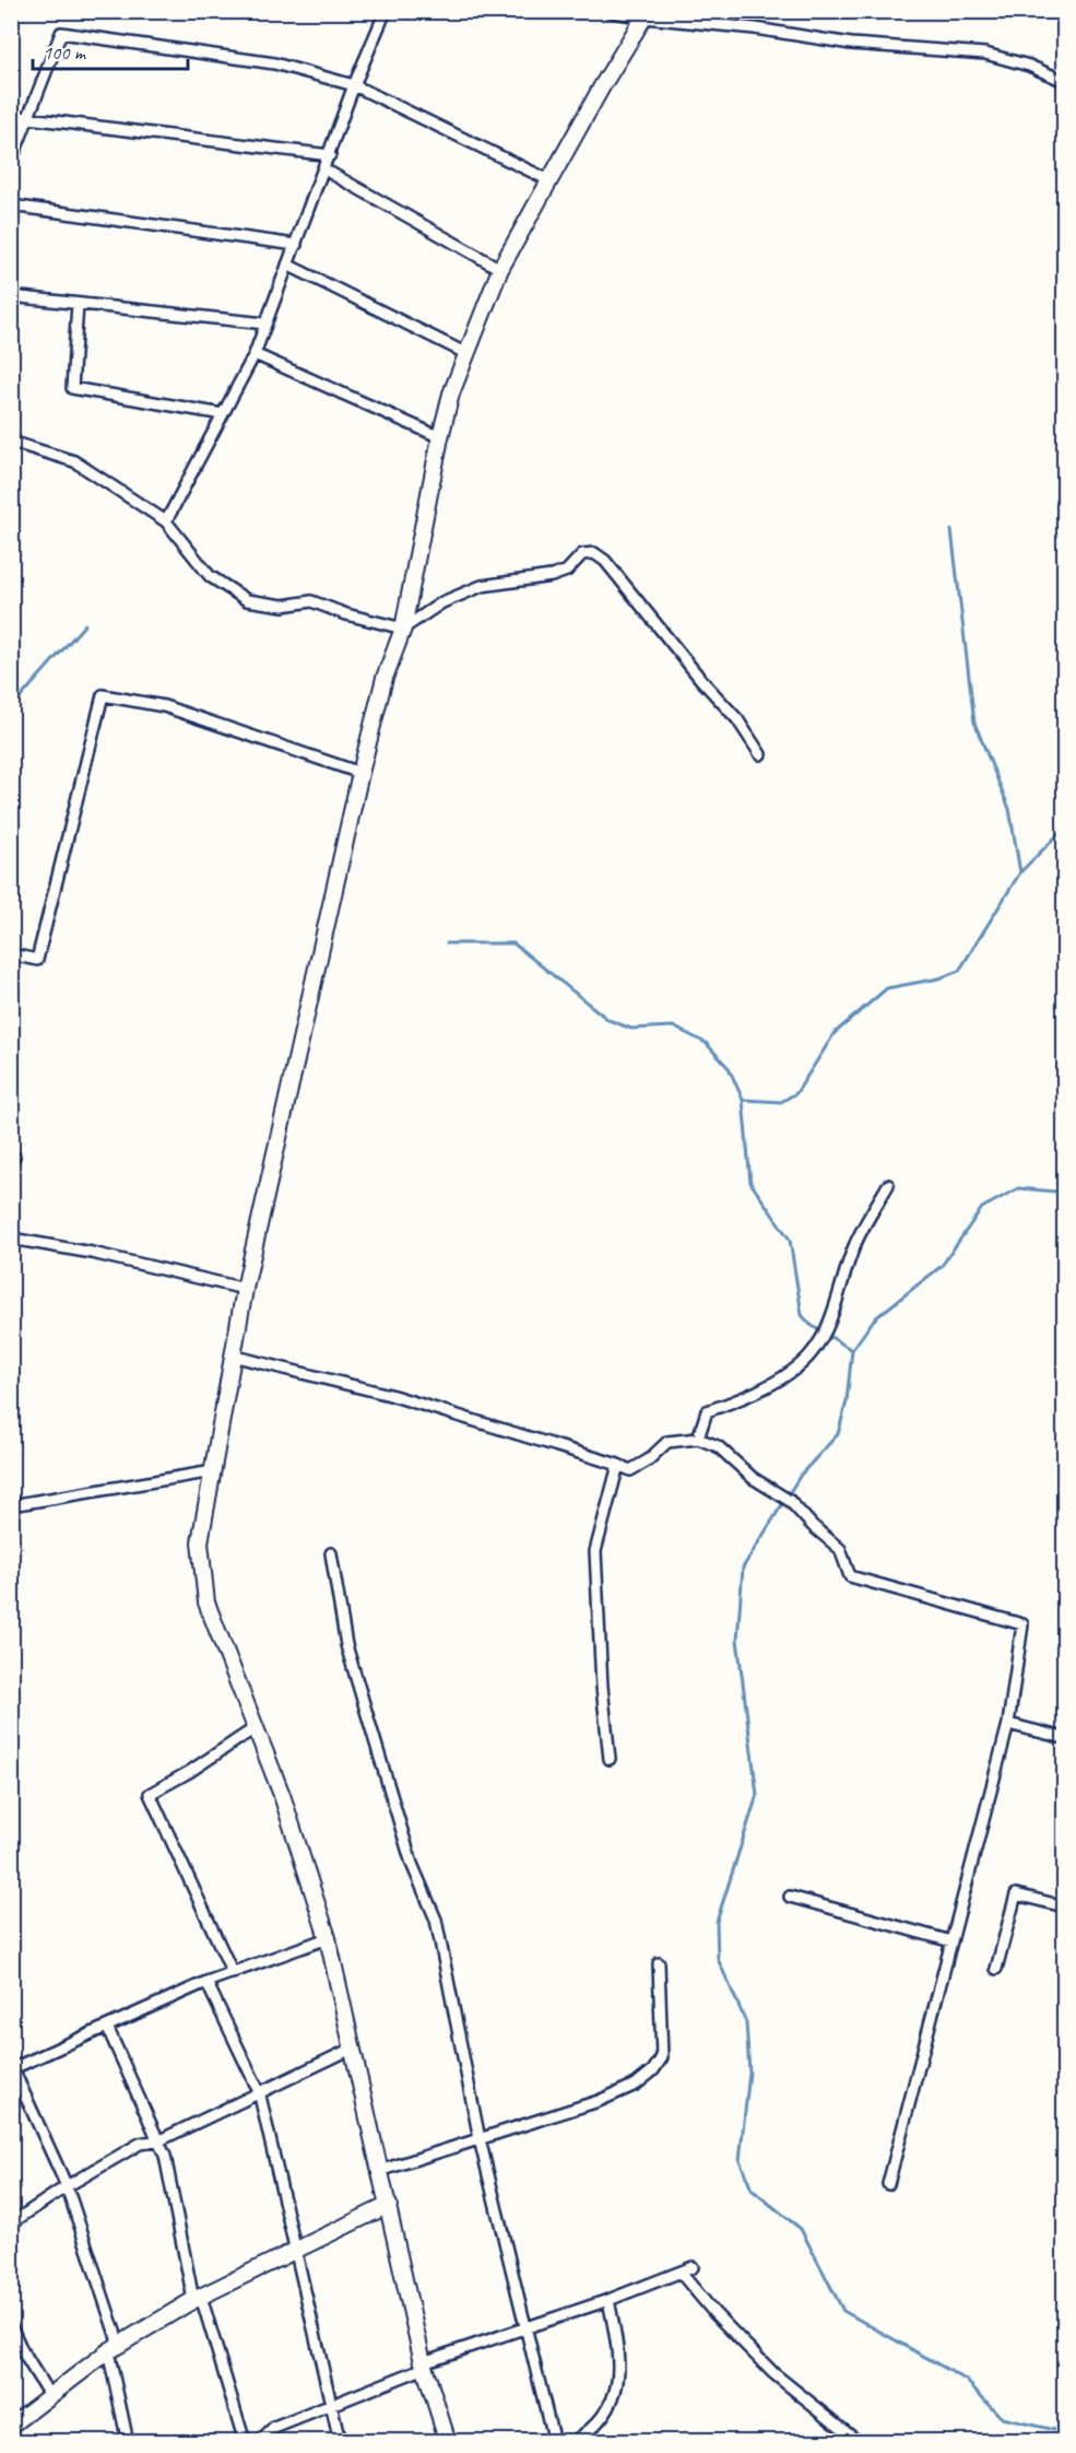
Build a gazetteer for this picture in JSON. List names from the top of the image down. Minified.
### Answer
{"scale_bar":"100 m"}
